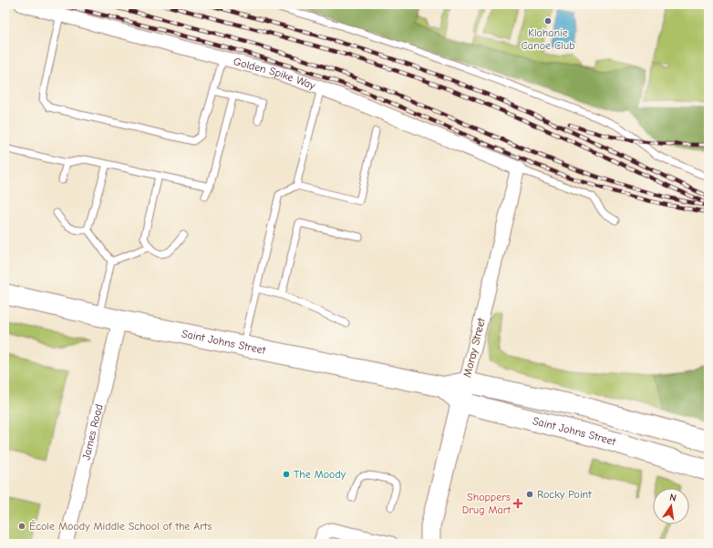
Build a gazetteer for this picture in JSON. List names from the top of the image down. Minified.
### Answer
{"streets":{"main road":["Saint Johns Street"],"street":["Golden Spike Way","Moray Street","James Road"]},"crossings":[["Golden Spike Way","Moray Street"],["Saint Johns Street","Moray Street"],["Saint Johns Street","James Road"]],"places":{"other":["Klahanie Canoe Club","The Moody","Rocky Point","École Moody Middle School of the Arts"],"health":["Shoppers Drug Mart"]},"north":"top"}
